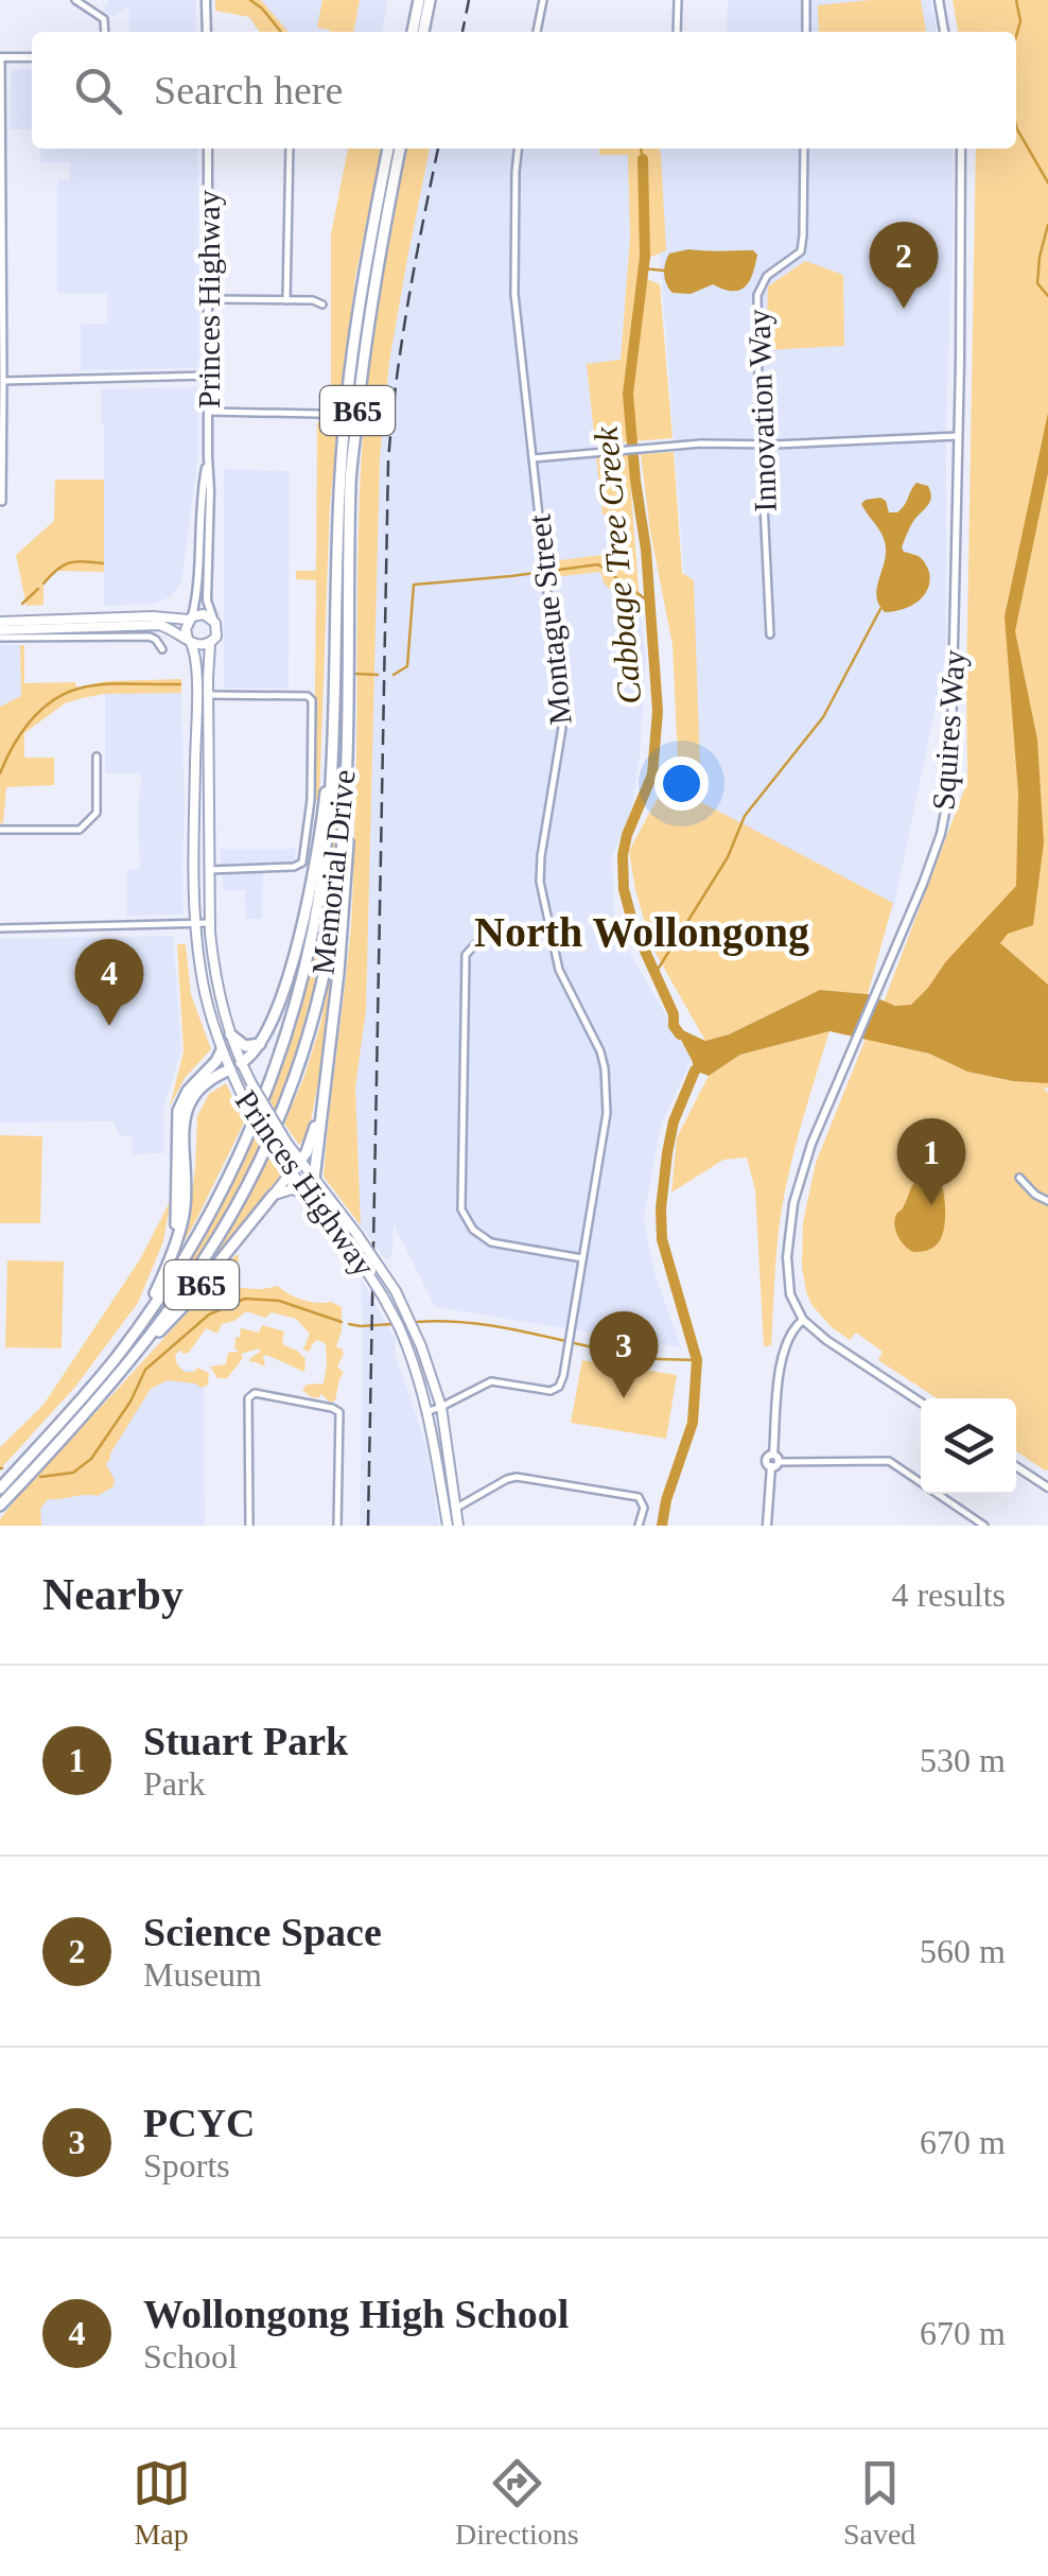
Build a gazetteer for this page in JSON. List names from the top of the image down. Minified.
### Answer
{"streets":{"highway":["B65","Memorial Drive"],"main road":["Princes Highway","Squires Way"],"street":["Innovation Way","Montague Street"]},"crossings":[["Princes Highway","B65"],["Princes Highway","Montague Street"],["B65","Memorial Drive"]],"districts":["North Wollongong"],"water":["Cabbage Tree Creek"],"page":{"search":"Search here","pins":["2","4","1","3"],"heading":["Nearby","4 results"],"list":[{"mark":"1","name":"Stuart Park","note":"Park","value":"530 m"},{"mark":"2","name":"Science Space","note":"Museum","value":"560 m"},{"mark":"3","name":"PCYC","note":"Sports","value":"670 m"},{"mark":"4","name":"Wollongong High School","note":"School","value":"670 m"}],"nav":["Map","Directions","Saved"]}}
